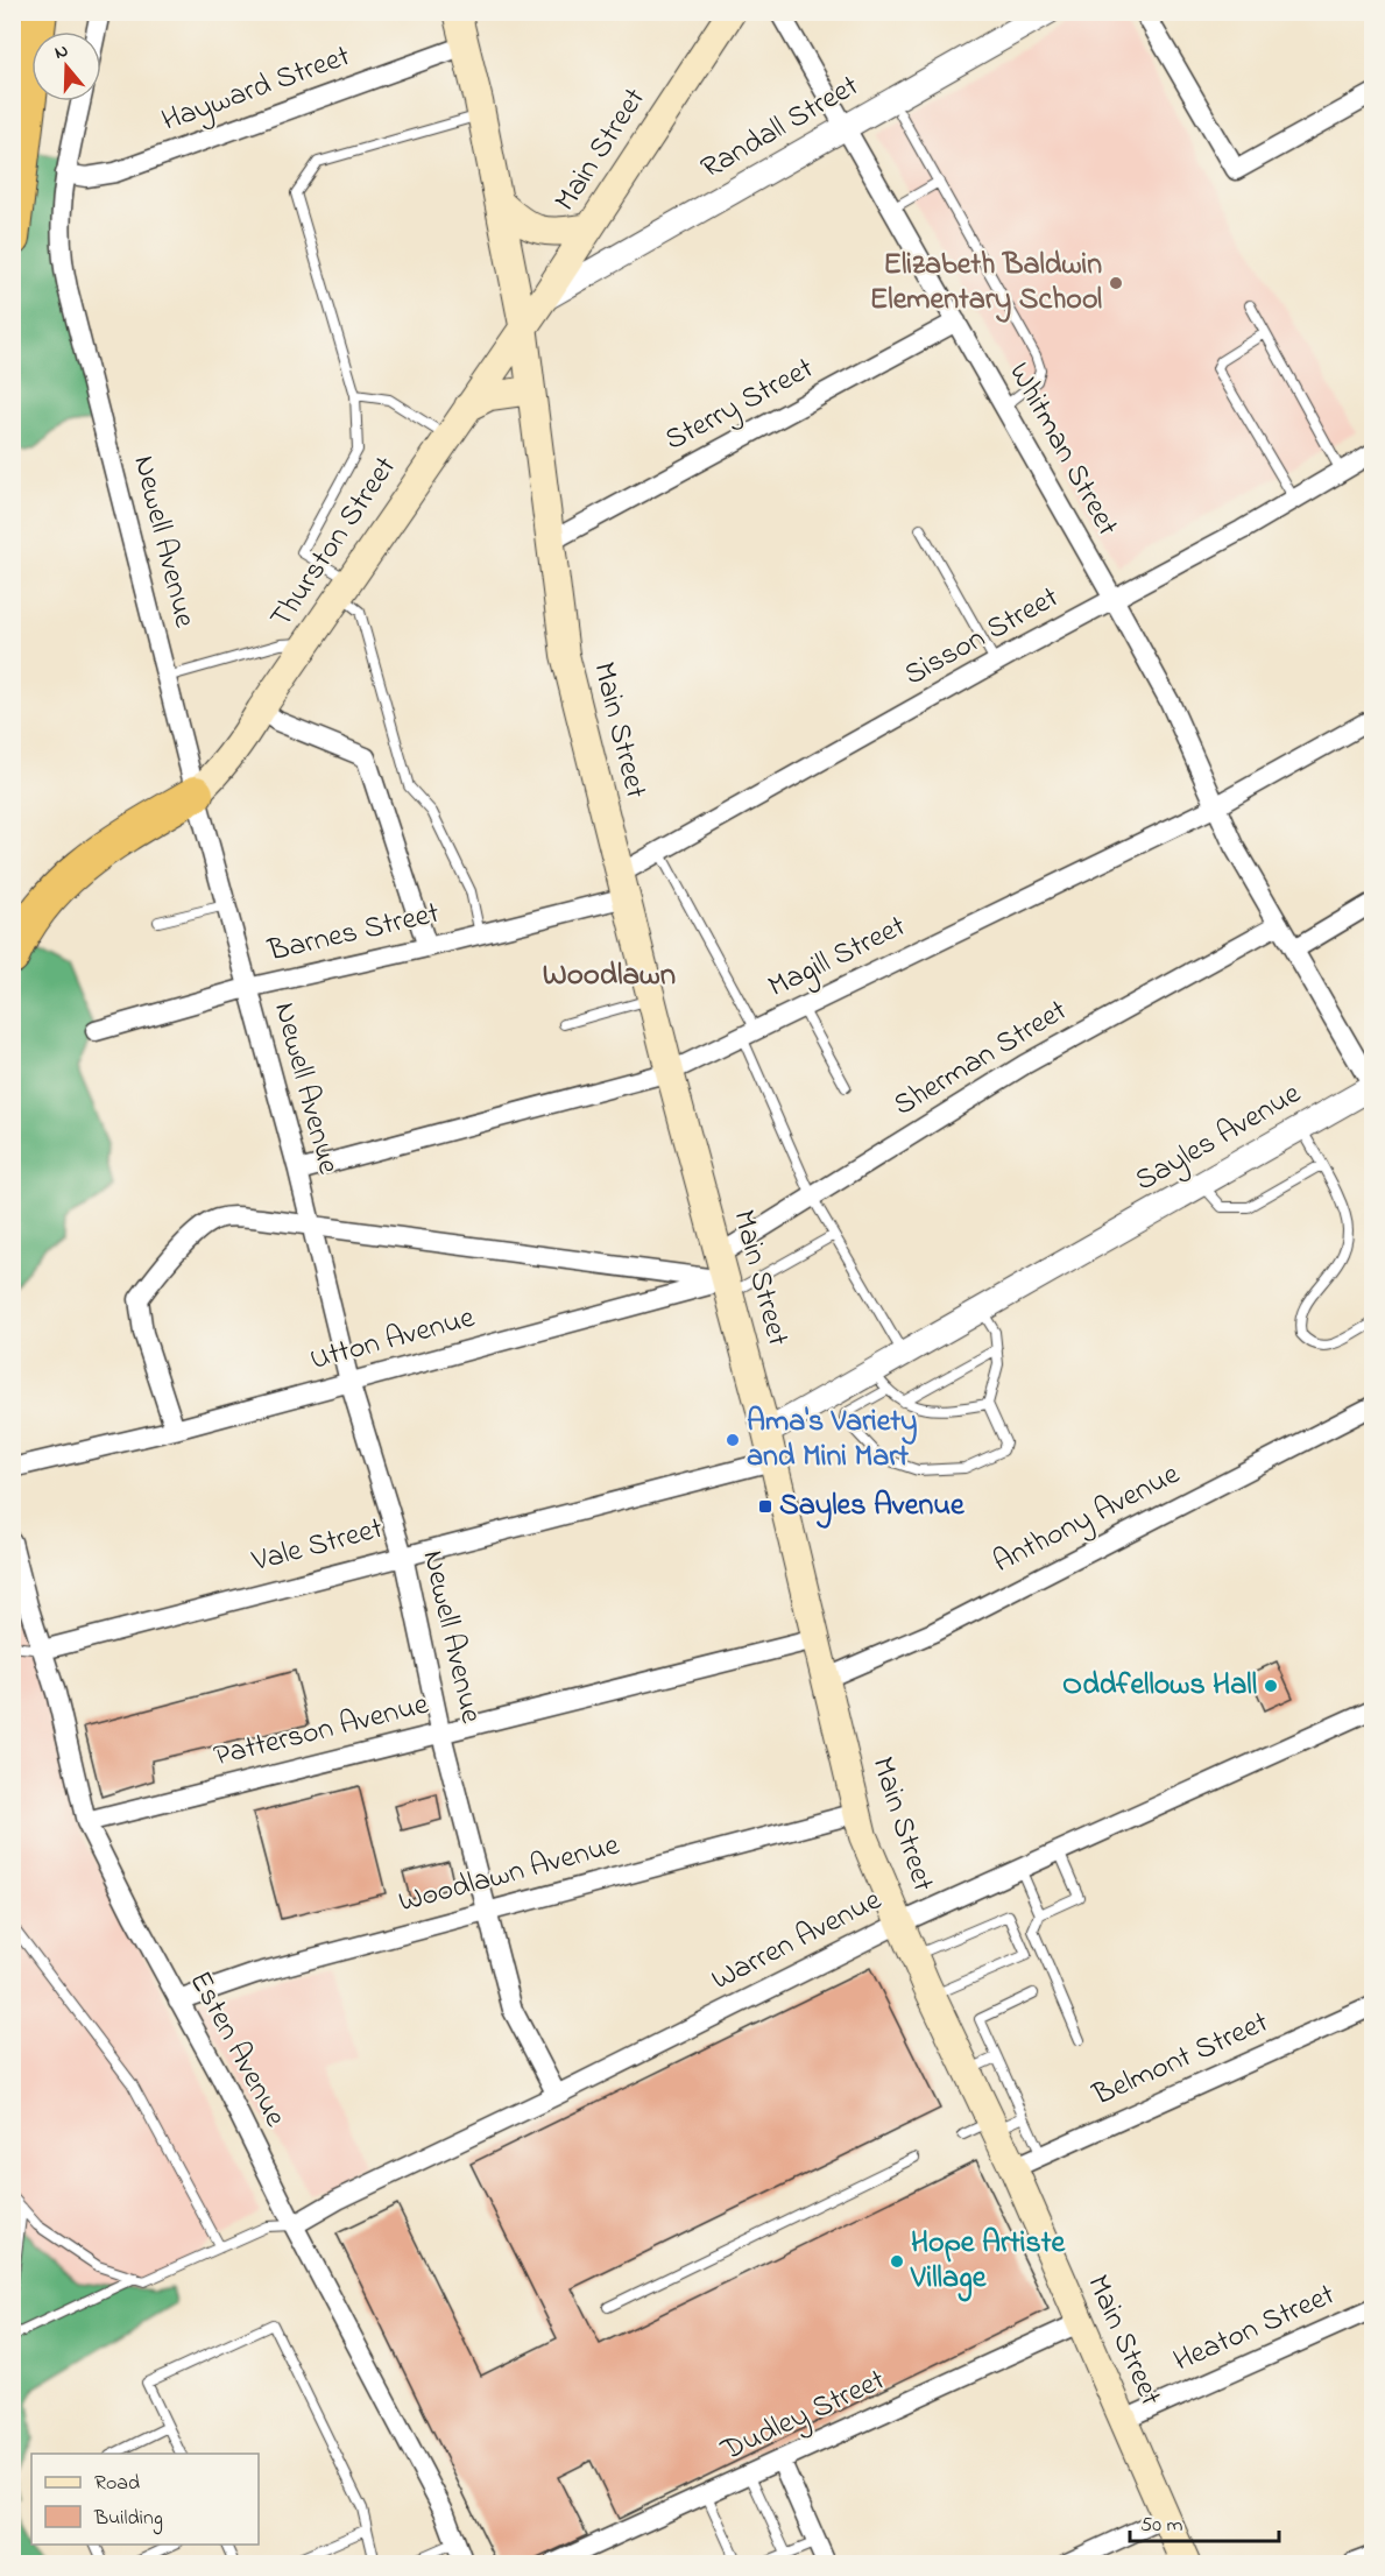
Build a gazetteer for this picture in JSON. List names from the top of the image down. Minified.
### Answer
{"streets":{"main road":["Main Street","Thurston Street"],"street":["Hayward Street","Randall Street","Sterry Street","Whitman Street","Newell Avenue","Sisson Street","Barnes Street","Magill Street","Sherman Street","Sayles Avenue","Utton Avenue","Anthony Avenue","Vale Street","Patterson Avenue","Woodlawn Avenue","Warren Avenue","Esten Avenue","Belmont Street","Heaton Street","Dudley Street"]},"crossings":[["Hayward Street","Newell Avenue"],["Randall Street","Main Street"],["Randall Street","Whitman Street"],["Main Street","Sterry Street"],["Main Street","Thurston Street"],["Main Street","Sisson Street"],["Main Street","Barnes Street"],["Main Street","Magill Street"],["Main Street","Sherman Street"],["Main Street","Sayles Avenue"],["Main Street","Utton Avenue"],["Main Street","Anthony Avenue"],["Main Street","Vale Street"],["Main Street","Patterson Avenue"],["Main Street","Woodlawn Avenue"],["Main Street","Warren Avenue"],["Main Street","Belmont Street"],["Main Street","Heaton Street"],["Main Street","Dudley Street"],["Sterry Street","Whitman Street"],["Whitman Street","Sisson Street"],["Whitman Street","Magill Street"],["Whitman Street","Sherman Street"],["Newell Avenue","Thurston Street"],["Newell Avenue","Barnes Street"],["Newell Avenue","Magill Street"],["Newell Avenue","Utton Avenue"],["Newell Avenue","Vale Street"],["Newell Avenue","Patterson Avenue"],["Newell Avenue","Woodlawn Avenue"],["Newell Avenue","Warren Avenue"],["Sisson Street","Barnes Street"],["Sherman Street","Utton Avenue"],["Vale Street","Esten Avenue"],["Patterson Avenue","Esten Avenue"],["Woodlawn Avenue","Esten Avenue"],["Warren Avenue","Esten Avenue"]],"districts":["Woodlawn"],"places":{"other":["Elizabeth Baldwin Elementary School","Ama's Variety and Mini Mart","Oddfellows Hall","Hope Artiste Village"],"transit":["Sayles Avenue"]},"legend":["Road","Building"],"scale_bar":"50 m","north":"top"}
